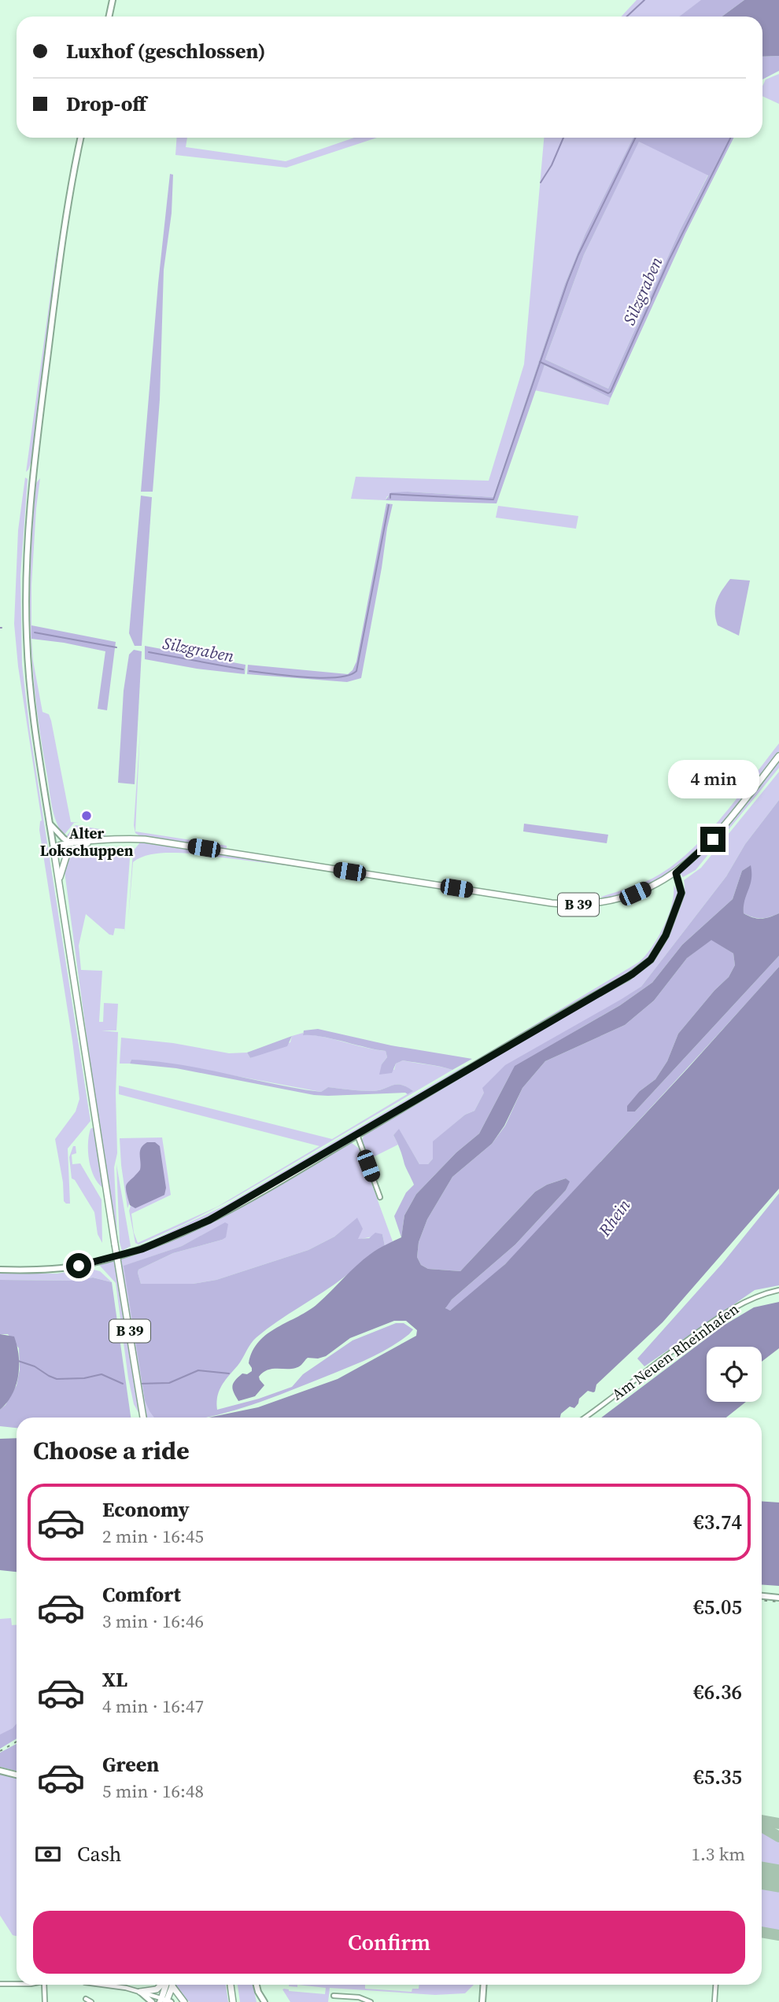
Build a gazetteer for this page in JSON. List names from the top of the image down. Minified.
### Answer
{"streets":{"main road":["B 39"],"street":["Am Neuen Rheinhafen"]},"water":["Silzgraben","Rhein"],"places":["Alter Lokschuppen"],"page":{"banner":["Luxhof (geschlossen)","Drop-off"],"bubble":"4 min","heading":"Choose a ride","list":[{"name":"Economy","note":"2 min · 16:45","value":"€3.74"},{"name":"Comfort","note":"3 min · 16:46","value":"€5.05"},{"name":"XL","note":"4 min · 16:47","value":"€6.36"},{"name":"Green","note":"5 min · 16:48","value":"€5.35"}],"pay":["Cash","1.3 km"],"buttons":"Confirm"}}
